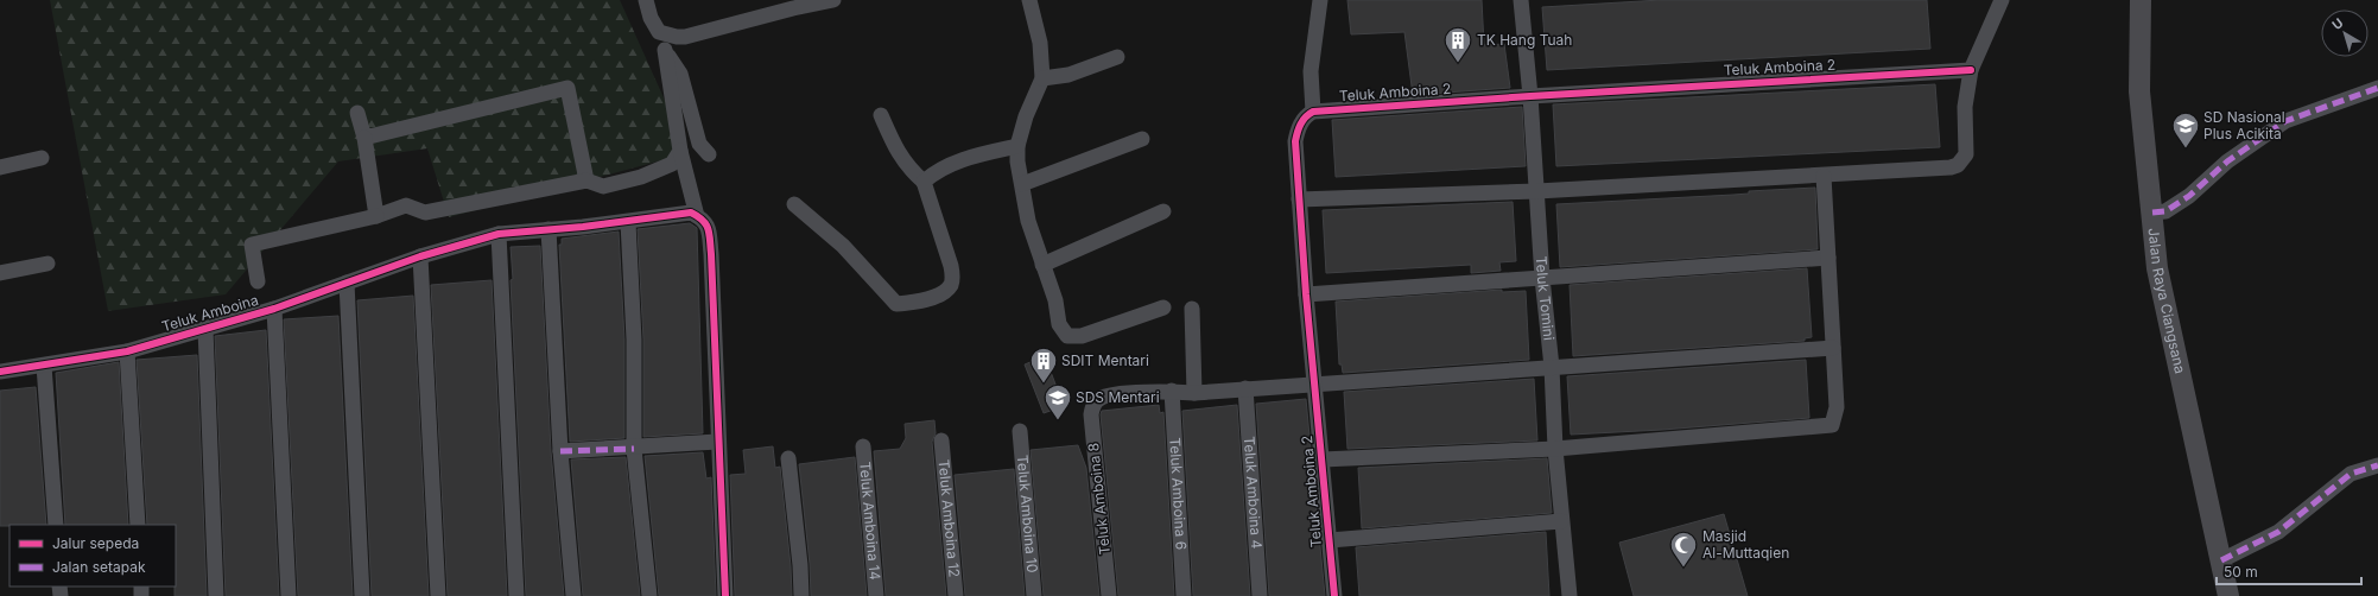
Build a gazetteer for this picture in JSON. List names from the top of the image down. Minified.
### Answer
{"streets":{"main road":["Jalan Raya Ciangsana"],"street":["Teluk Amboina 2","Teluk Tomini","Teluk Amboina","Teluk Amboina 4","Teluk Amboina 6","Teluk Amboina 8","Teluk Amboina 10","Teluk Amboina 12","Teluk Amboina 14"]},"crossings":[["Teluk Amboina 2","Teluk Tomini"],["Teluk Amboina 6","Teluk Amboina 8"]],"places":{"building":["TK Hang Tuah","SDIT Mentari"],"school or university":["SD Nasional Plus Acikita","SDS Mentari"],"mosque":["Masjid Al-Muttaqien"]},"legend":["Jalur sepeda","Jalan setapak"],"scale_bar":"50 m","north":"top left"}
